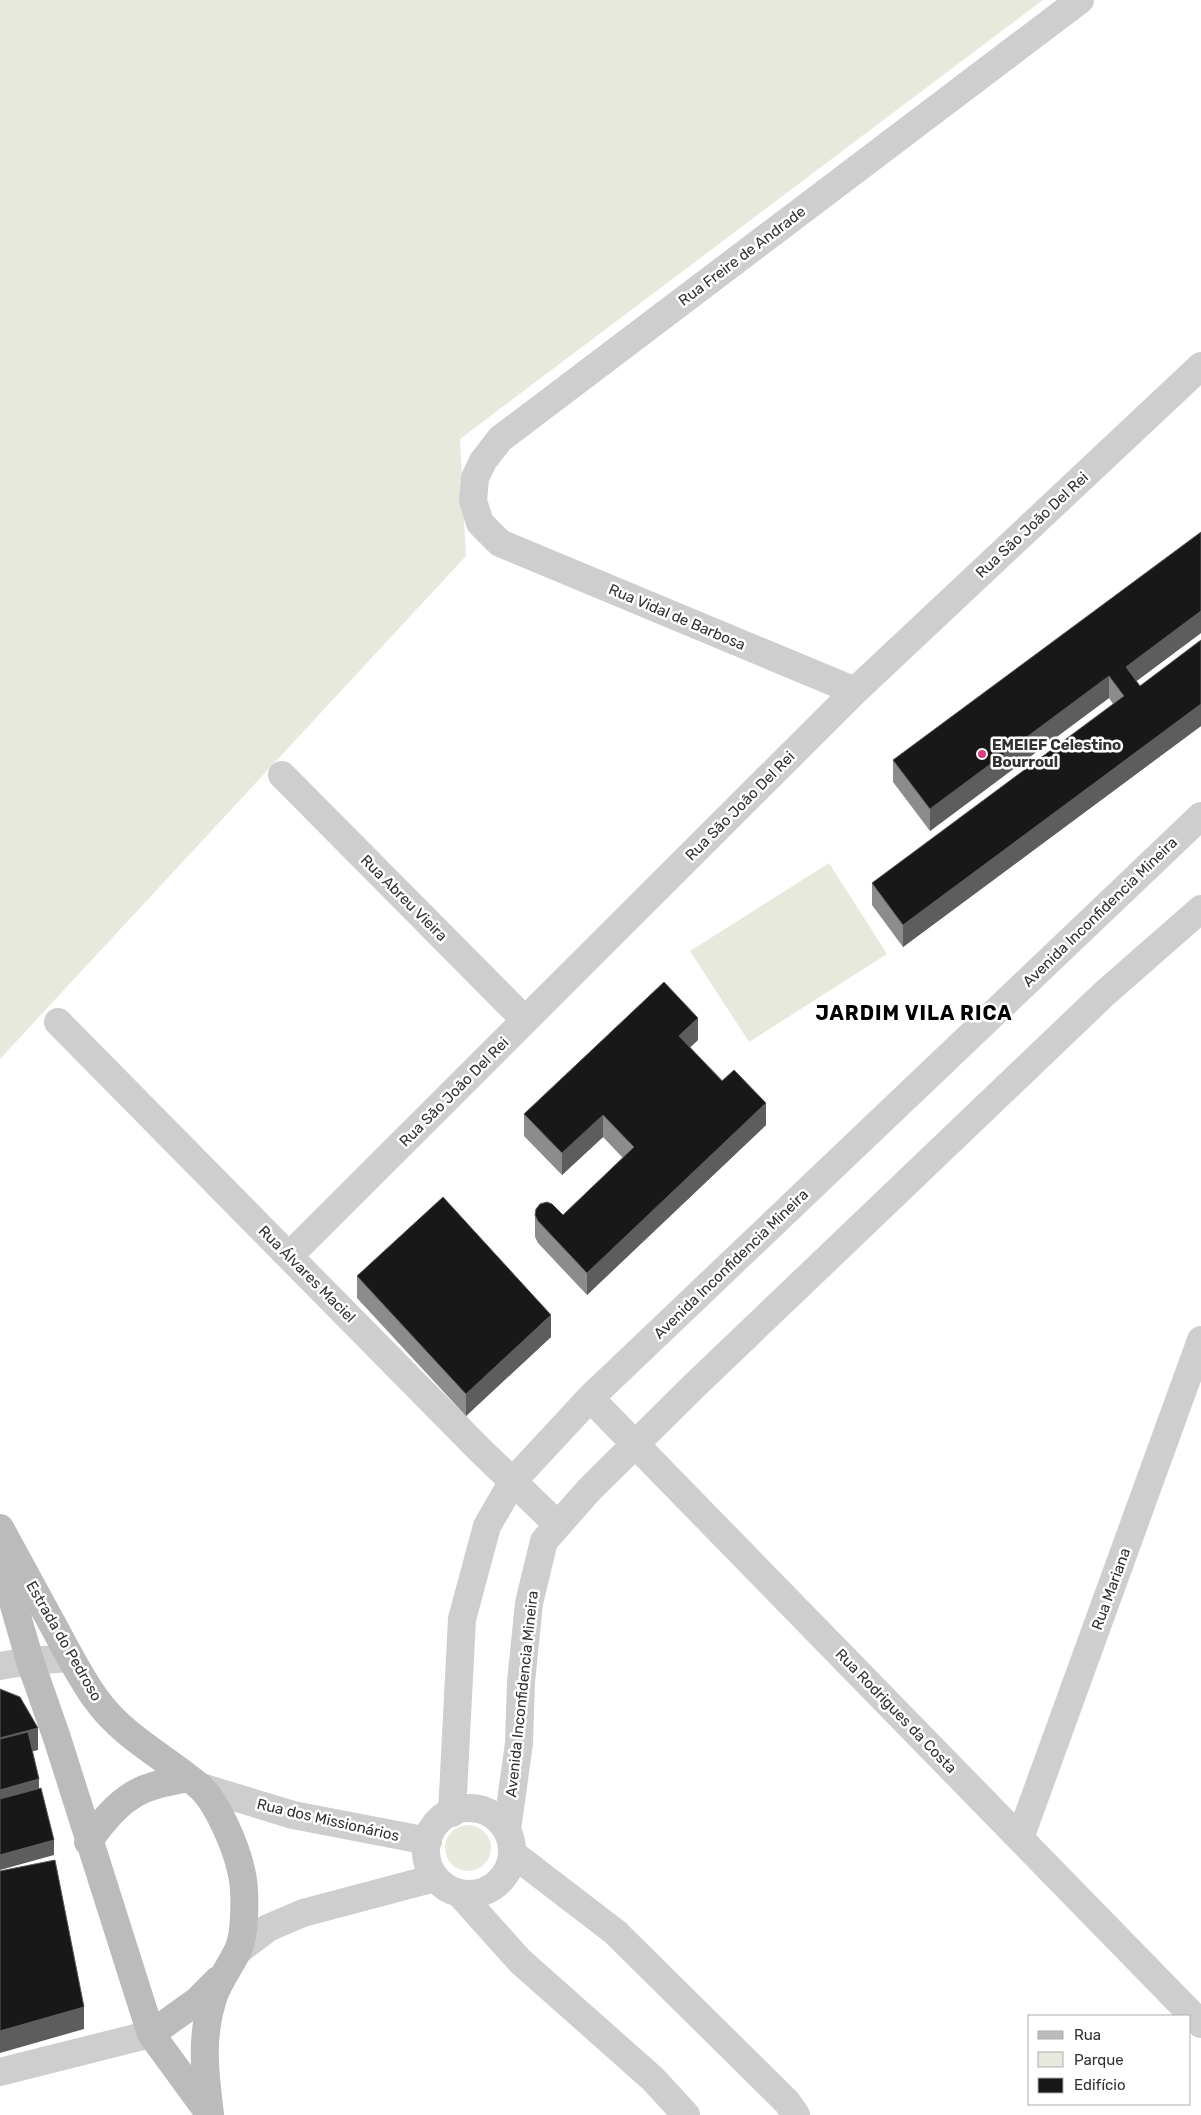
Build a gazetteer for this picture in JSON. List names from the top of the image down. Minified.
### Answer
{"streets":{"main road":["Estrada do Pedroso"],"street":["Rua Freire de Andrade","Rua São João Del Rei","Rua Vidal de Barbosa","Rua Abreu Vieira","Avenida Inconfidencia Mineira","Rua Álvares Maciel","Rua Mariana","Rua Rodrigues da Costa","Rua dos Missionários"]},"crossings":[["Rua Freire de Andrade","Rua Vidal de Barbosa"],["Rua São João Del Rei","Rua Vidal de Barbosa"],["Rua São João Del Rei","Rua Abreu Vieira"],["Rua São João Del Rei","Rua Álvares Maciel"],["Avenida Inconfidencia Mineira","Rua Álvares Maciel"],["Avenida Inconfidencia Mineira","Rua Rodrigues da Costa"],["Avenida Inconfidencia Mineira","Rua dos Missionários"],["Rua Mariana","Rua Rodrigues da Costa"],["Estrada do Pedroso","Rua dos Missionários"]],"districts":["JARDIM VILA RICA"],"places":["EMEIEF Celestino Bourroul"],"legend":["Rua","Parque","Edifício"]}
